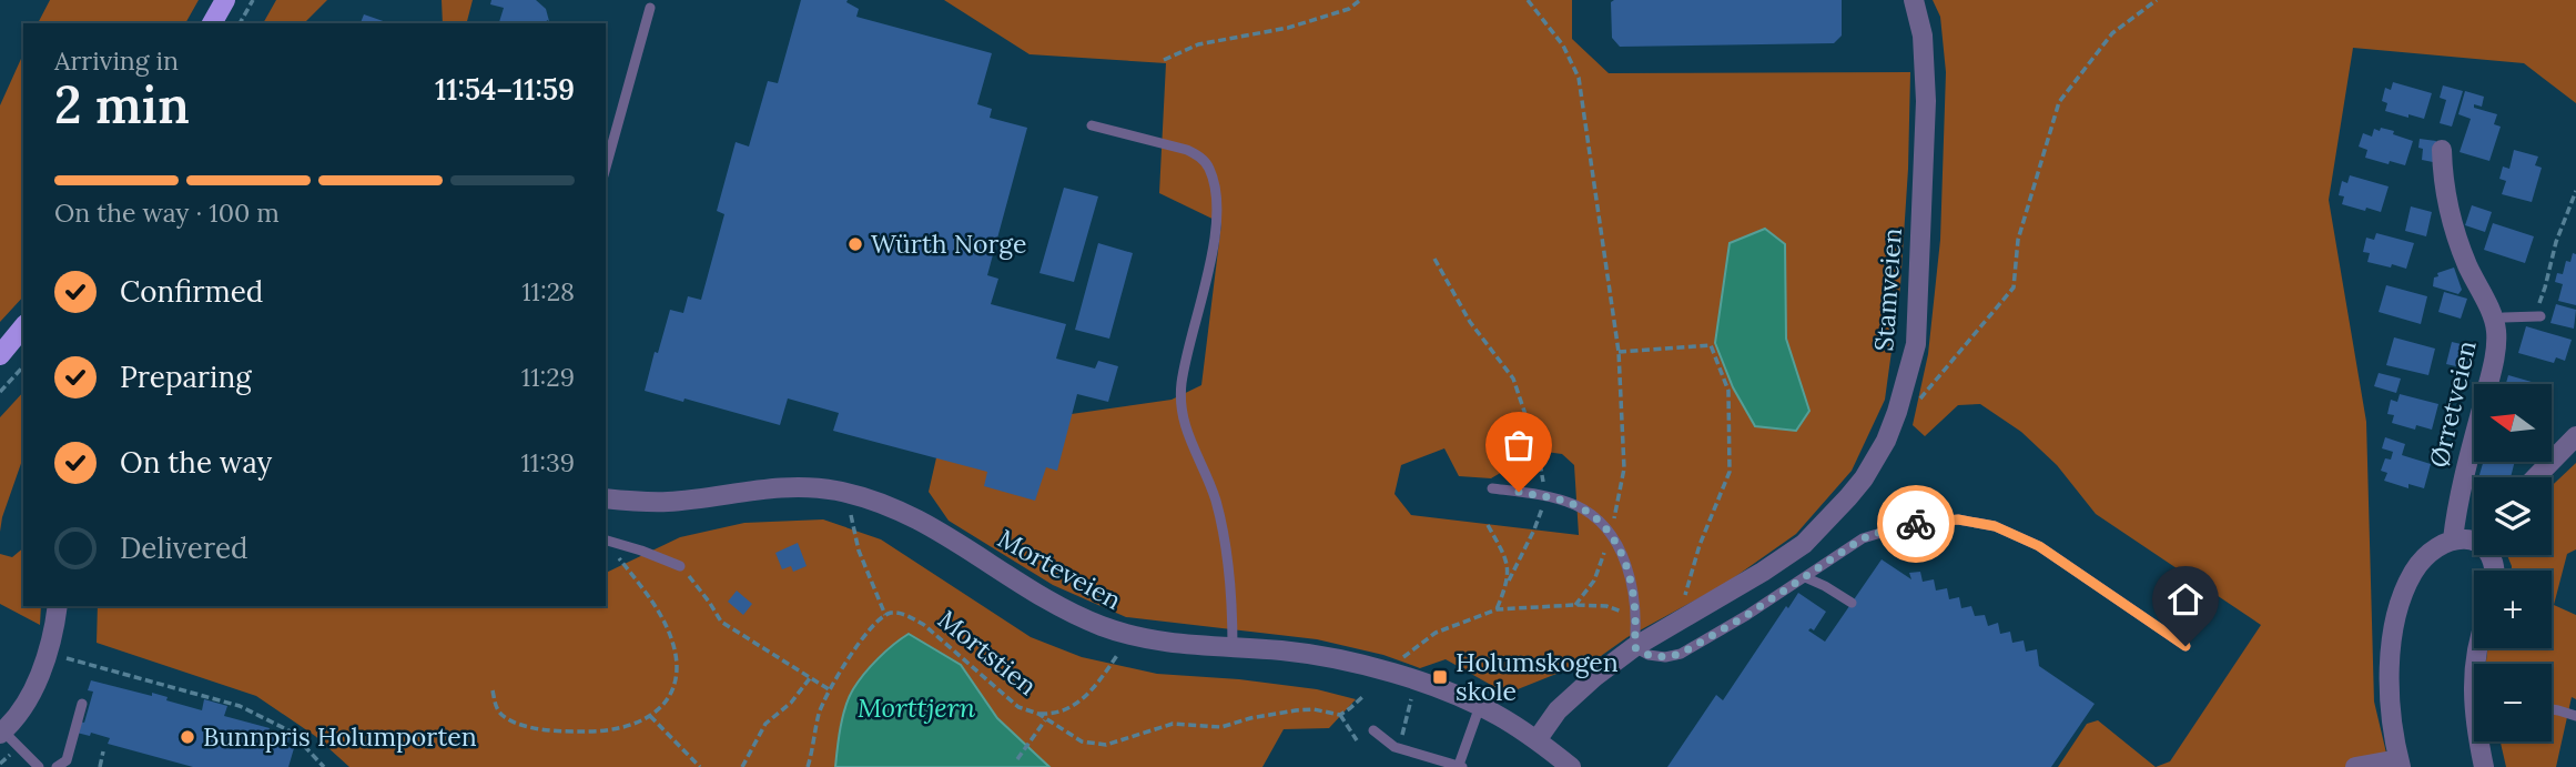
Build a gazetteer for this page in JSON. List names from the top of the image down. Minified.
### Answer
{"streets":{"street":["Stamveien","Ørretveien","Morteveien"],"path":["Mortstien"]},"crossings":[["Stamveien","Morteveien"]],"water":["Morttjern"],"places":{"other":["Würth Norge","Bunnpris Holumporten"],"transit":["Holumskogen skole"]},"north":"left","page":{"heading":["2 min","Arriving in","11:54–11:59"],"bar":"On the way · 100 m","list":[["Confirmed","11:28"],["Preparing","11:29"],["On the way","11:39"],"Delivered"],"map_buttons":["+","−"]}}
